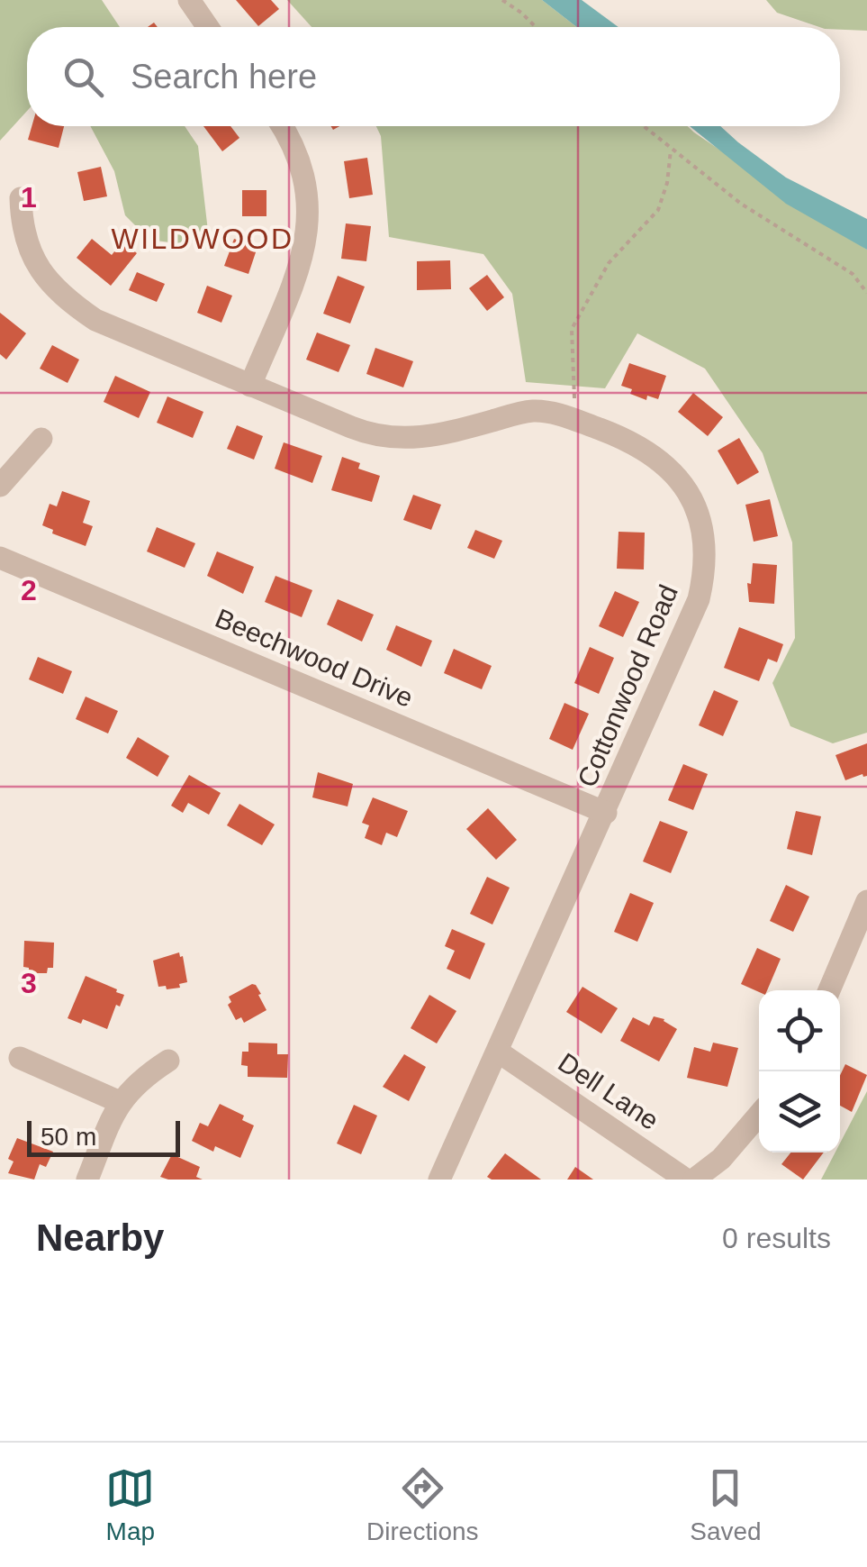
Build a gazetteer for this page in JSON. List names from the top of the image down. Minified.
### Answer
{"streets":{"street":["Beechwood Drive","Cottonwood Road","Dell Lane"]},"crossings":[["Beechwood Drive","Cottonwood Road"],["Cottonwood Road","Dell Lane"]],"districts":["WILDWOOD"],"scale_bar":"50 m","page":{"search":"Search here","scale":"50 m","heading":["Nearby","0 results"],"nav":["Map","Directions","Saved"]},"grid":{"rows":["1","2","3"]}}
